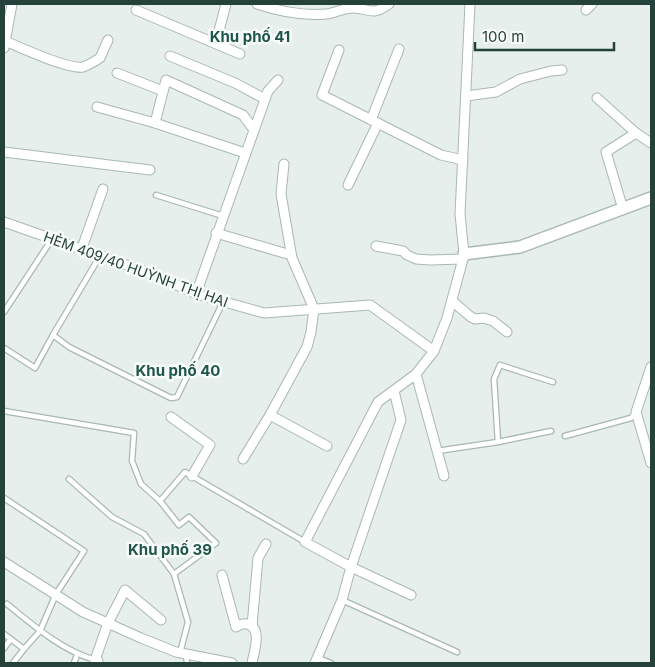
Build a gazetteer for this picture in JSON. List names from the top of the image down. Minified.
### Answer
{"streets":{"street":["HẺM 409/40 HUỲNH THỊ HAI"]},"districts":["Khu phố 41","Khu phố 40","Khu phố 39"],"scale_bar":"100 m"}
